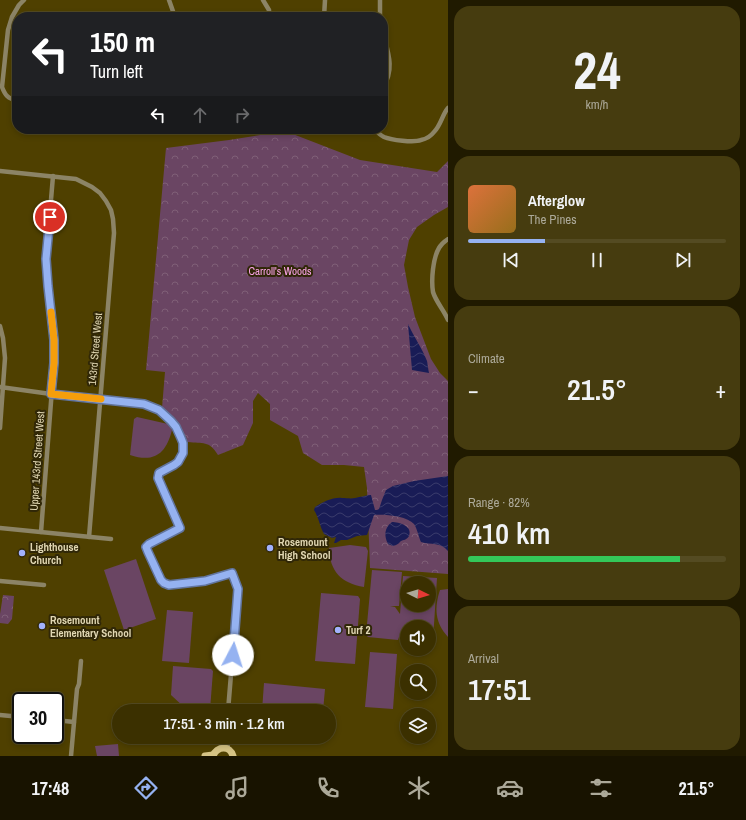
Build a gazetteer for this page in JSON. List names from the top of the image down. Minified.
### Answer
{"streets":{"street":["143rd Street West","Upper 143rd Street West"]},"crossings":[["143rd Street West","Upper 143rd Street West"]],"parks":["Carroll's Woods"],"places":["Rosemount High School","Lighthouse Church","Rosemount Elementary School","Turf 2"],"north":"right","page":{"tile":[["24","km/h"],"Climate",["Range · 82%","410 km"],["Arrival","17:51"]],"turn":["150 m","Turn left"],"song":["Afterglow","The Pines"],"heat":["−","21.5°","+"],"limit":"30","trip":"17:51 · 3 min · 1.2 km","tabs":["17:48","21.5°"]}}
